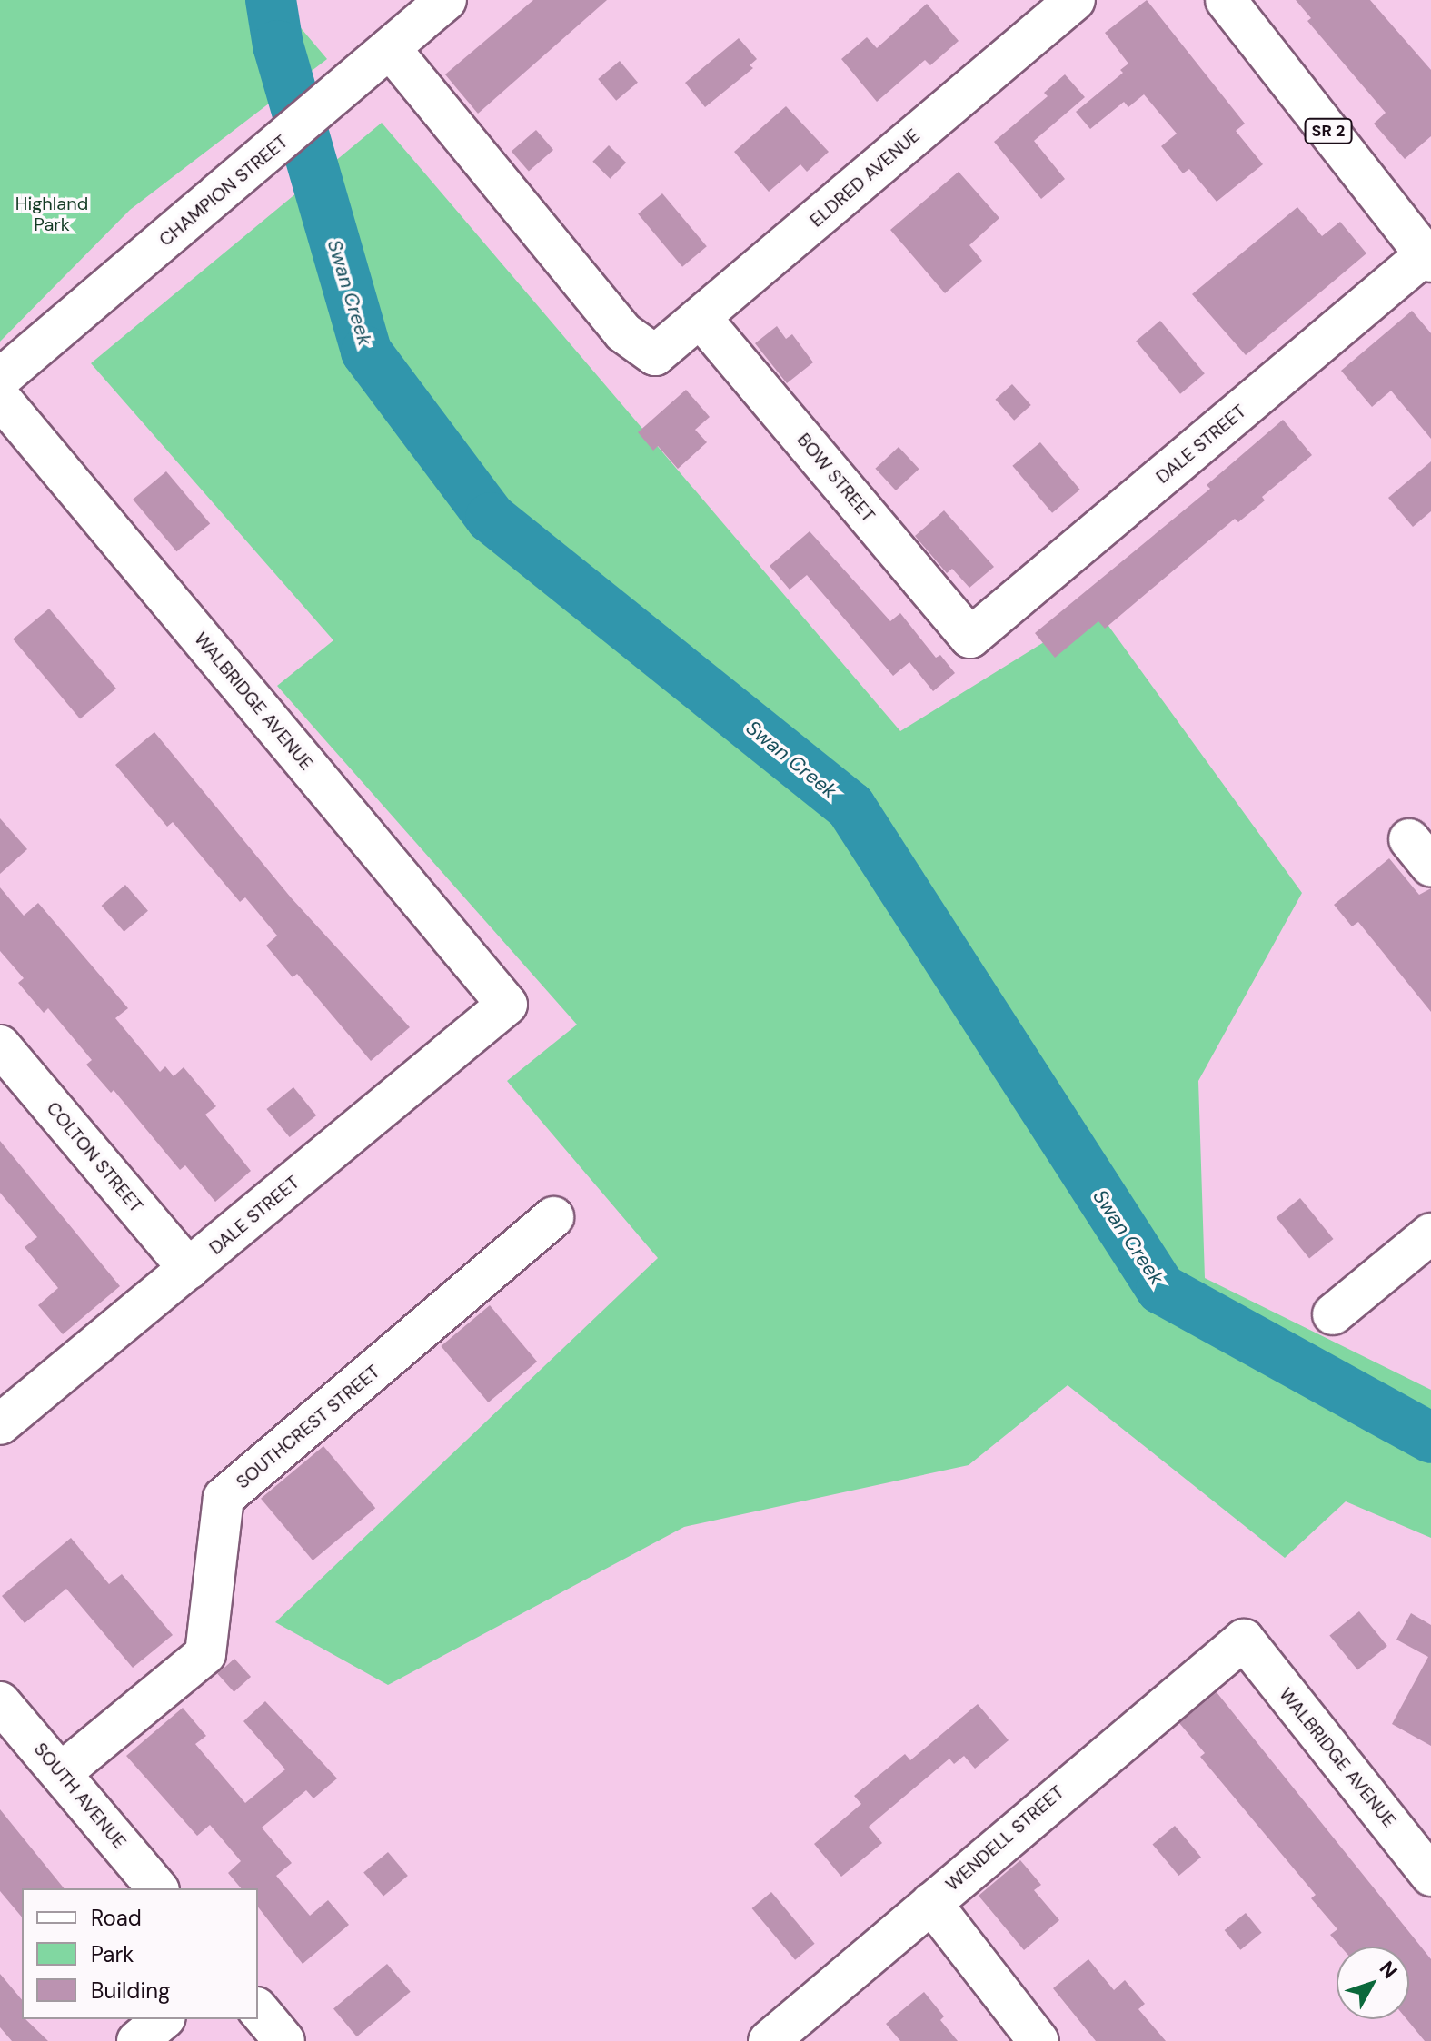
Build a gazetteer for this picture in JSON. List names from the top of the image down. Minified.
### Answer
{"streets":{"street":["SR 2","ELDRED AVENUE","CHAMPION STREET","DALE STREET","BOW STREET","WALBRIDGE AVENUE","COLTON STREET","SOUTHCREST STREET","SOUTH AVENUE","WENDELL STREET"]},"crossings":[["SR 2","DALE STREET"],["ELDRED AVENUE","CHAMPION STREET"],["ELDRED AVENUE","BOW STREET"],["DALE STREET","BOW STREET"],["DALE STREET","WALBRIDGE AVENUE"],["DALE STREET","COLTON STREET"],["WALBRIDGE AVENUE","WENDELL STREET"],["SOUTHCREST STREET","SOUTH AVENUE"]],"water":["Swan Creek"],"parks":["Highland Park"],"legend":["Road","Park","Building"],"north":"top right"}
